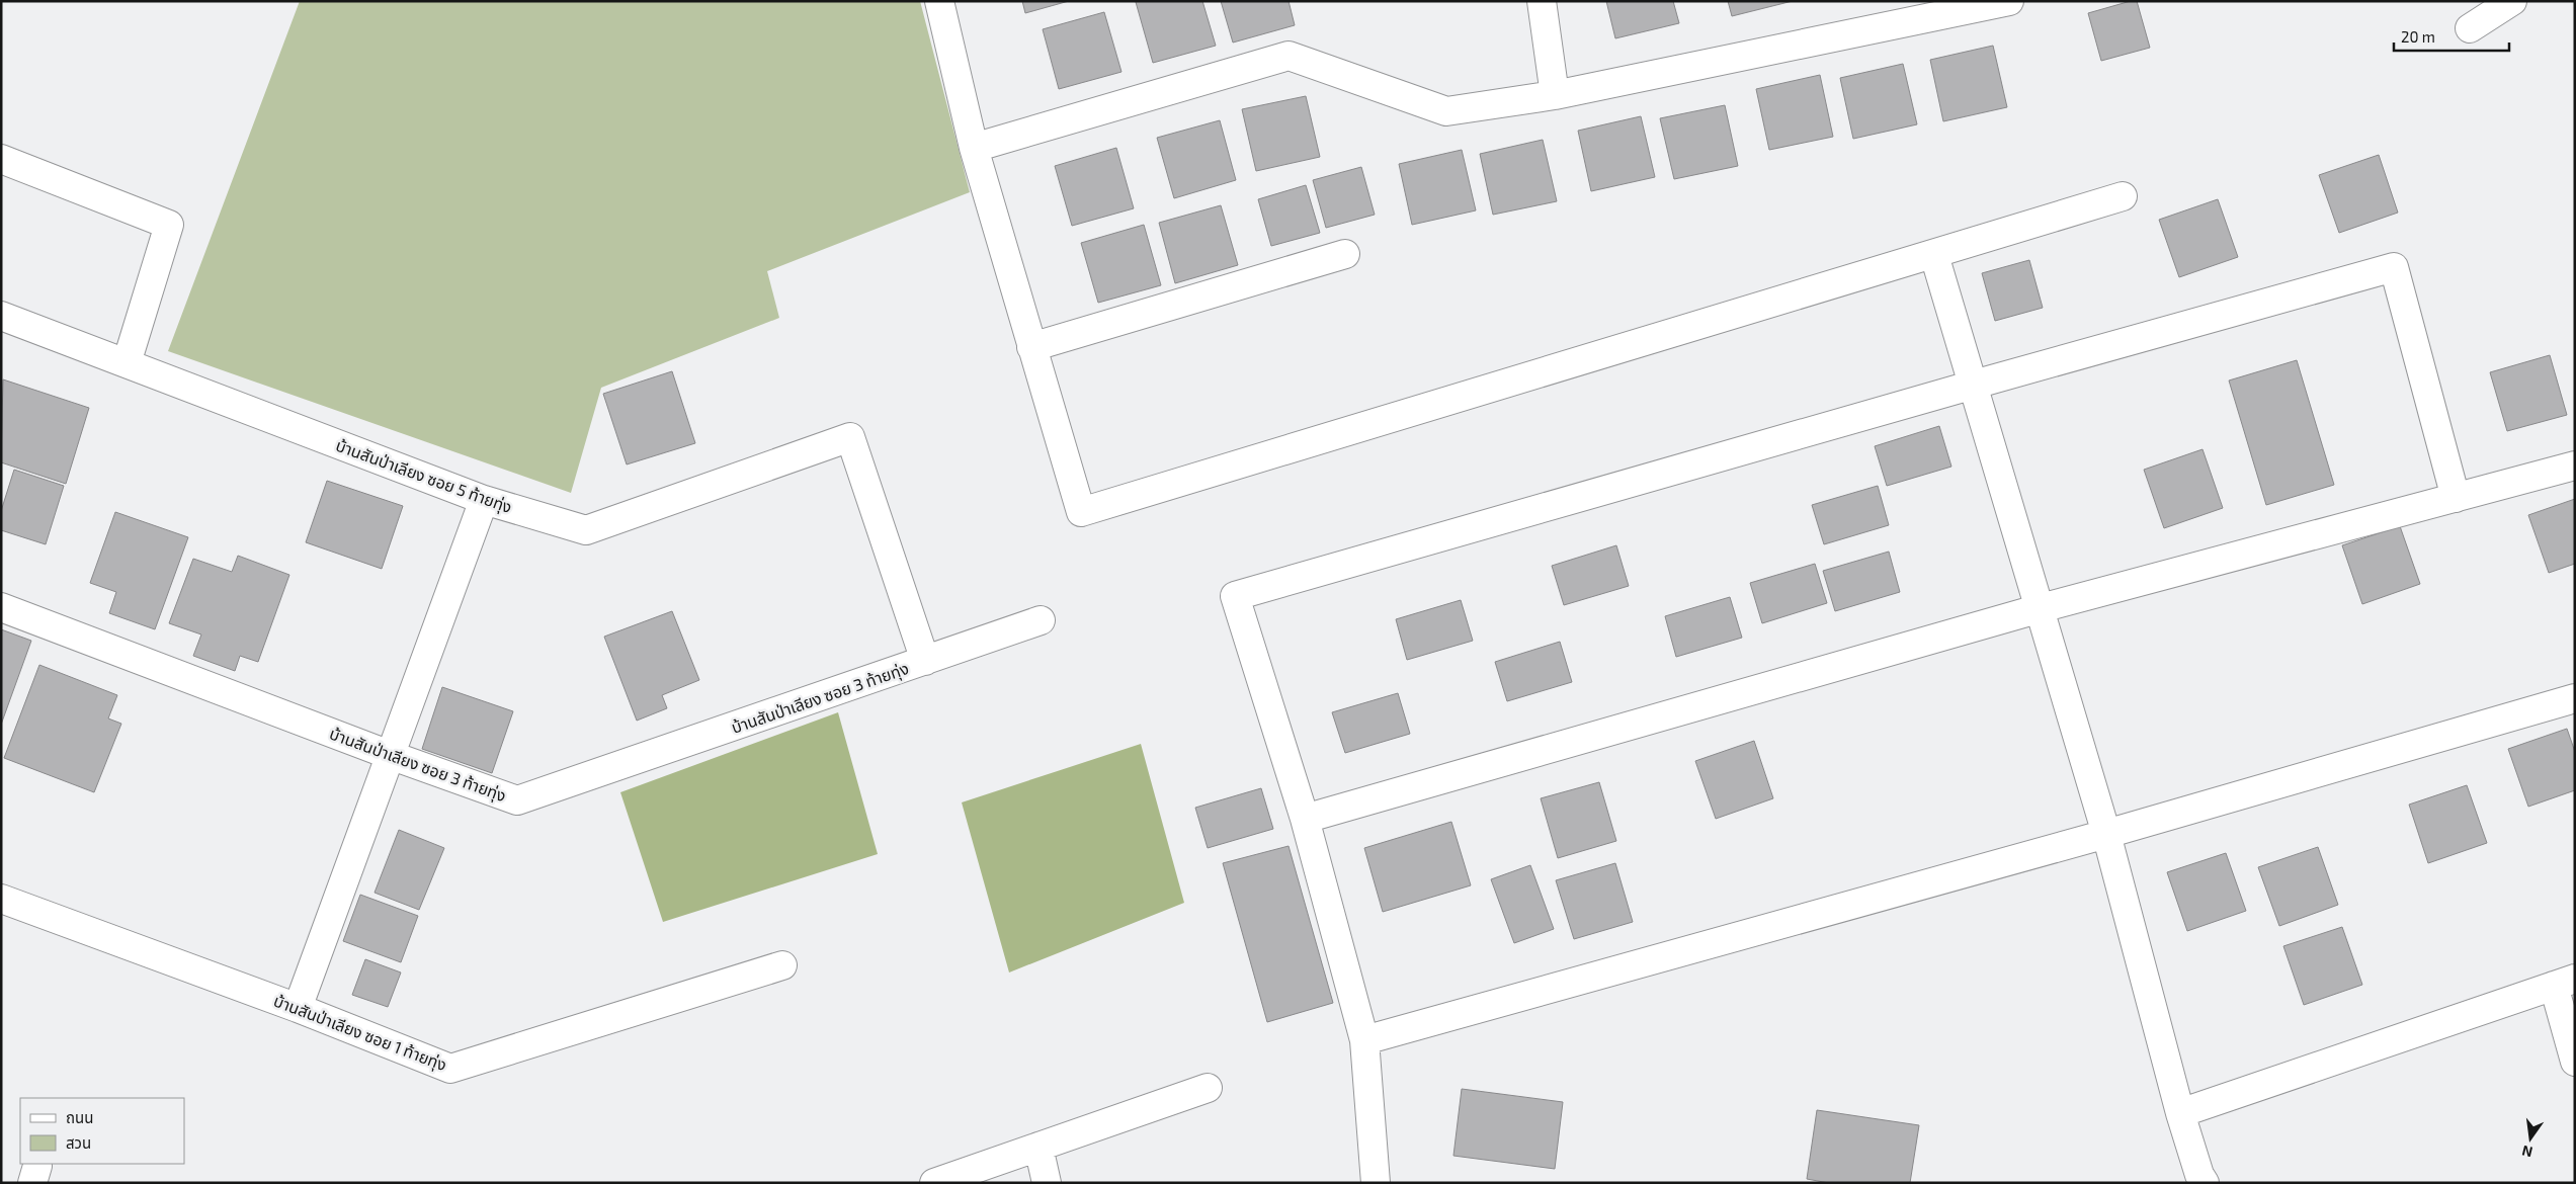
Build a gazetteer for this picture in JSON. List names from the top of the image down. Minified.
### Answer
{"streets":{"street":["บ้านสันป่าเลียง ซอย 5 ท้ายทุ่ง","บ้านสันป่าเลียง ซอย 3 ท้ายทุ่ง","บ้านสันป่าเลียง ซอย 1 ท้ายทุ่ง"]},"crossings":[["บ้านสันป่าเลียง ซอย 5 ท้ายทุ่ง","บ้านสันป่าเลียง ซอย 3 ท้ายทุ่ง"]],"legend":["ถนน","สวน"],"scale_bar":"20 m","north":"bottom"}
